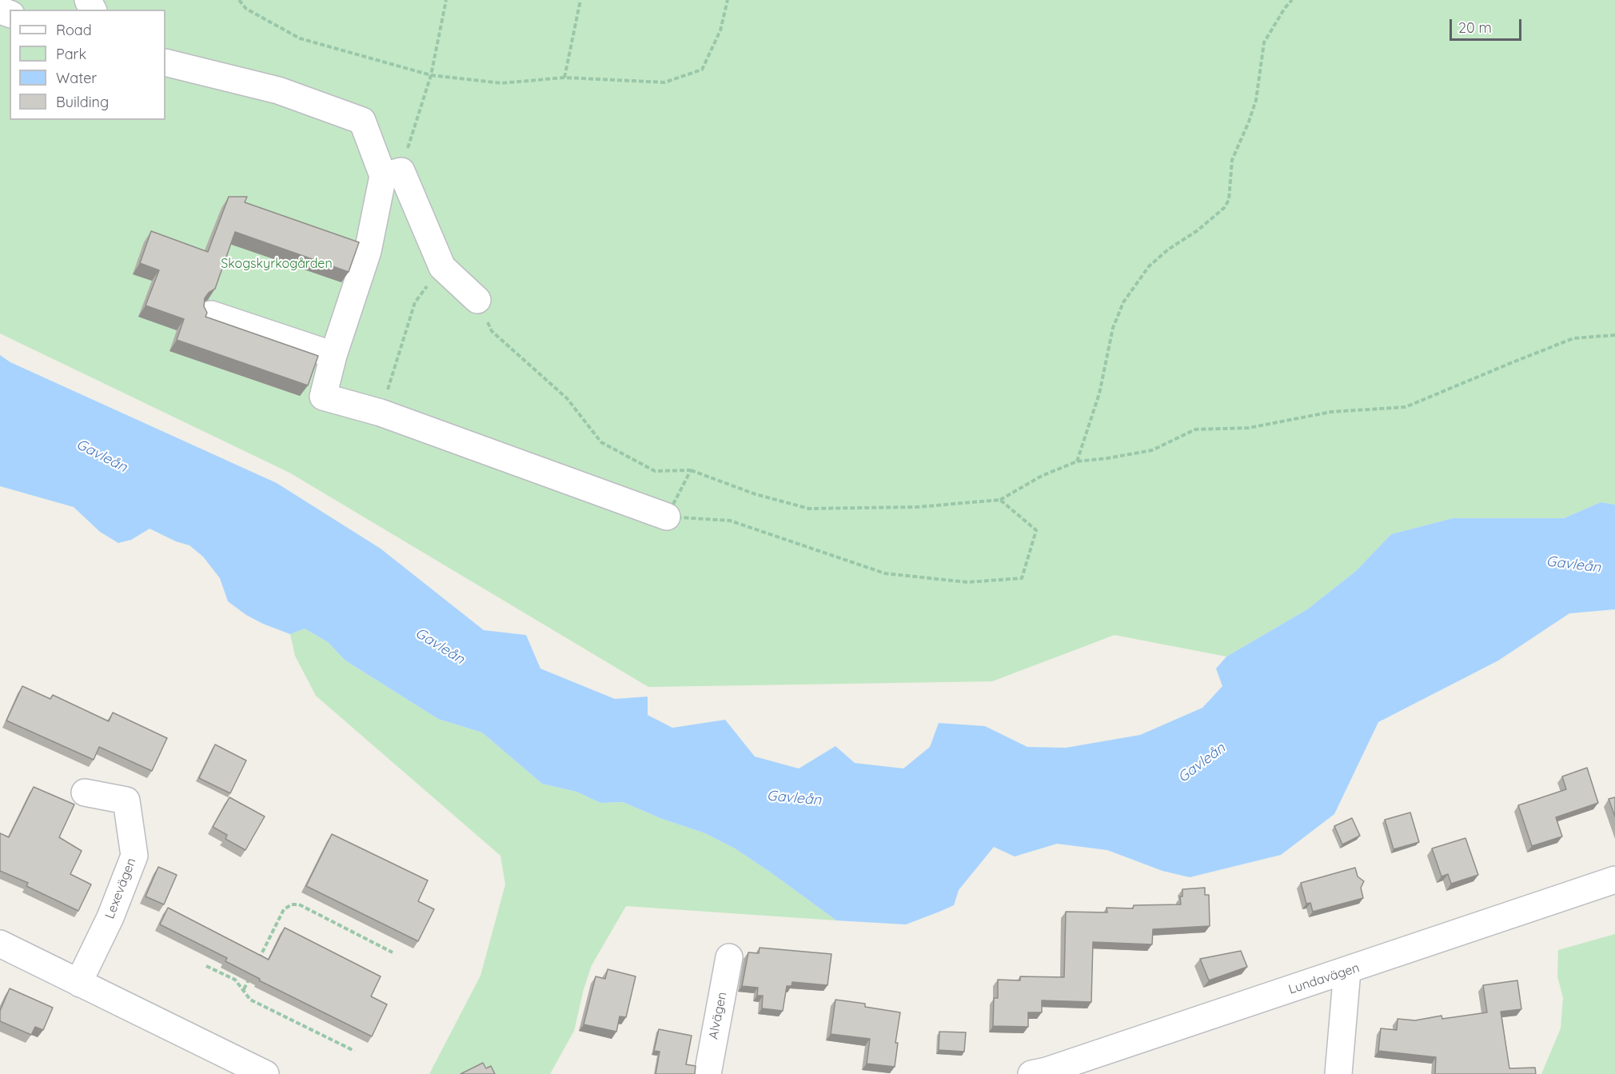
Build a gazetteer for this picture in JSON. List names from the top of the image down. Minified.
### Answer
{"streets":{"street":["Lexevägen","Lundavägen","Alvägen"]},"water":["Gavleån"],"parks":["Skogskyrkogården"],"legend":["Road","Park","Water","Building"],"scale_bar":"20 m"}
